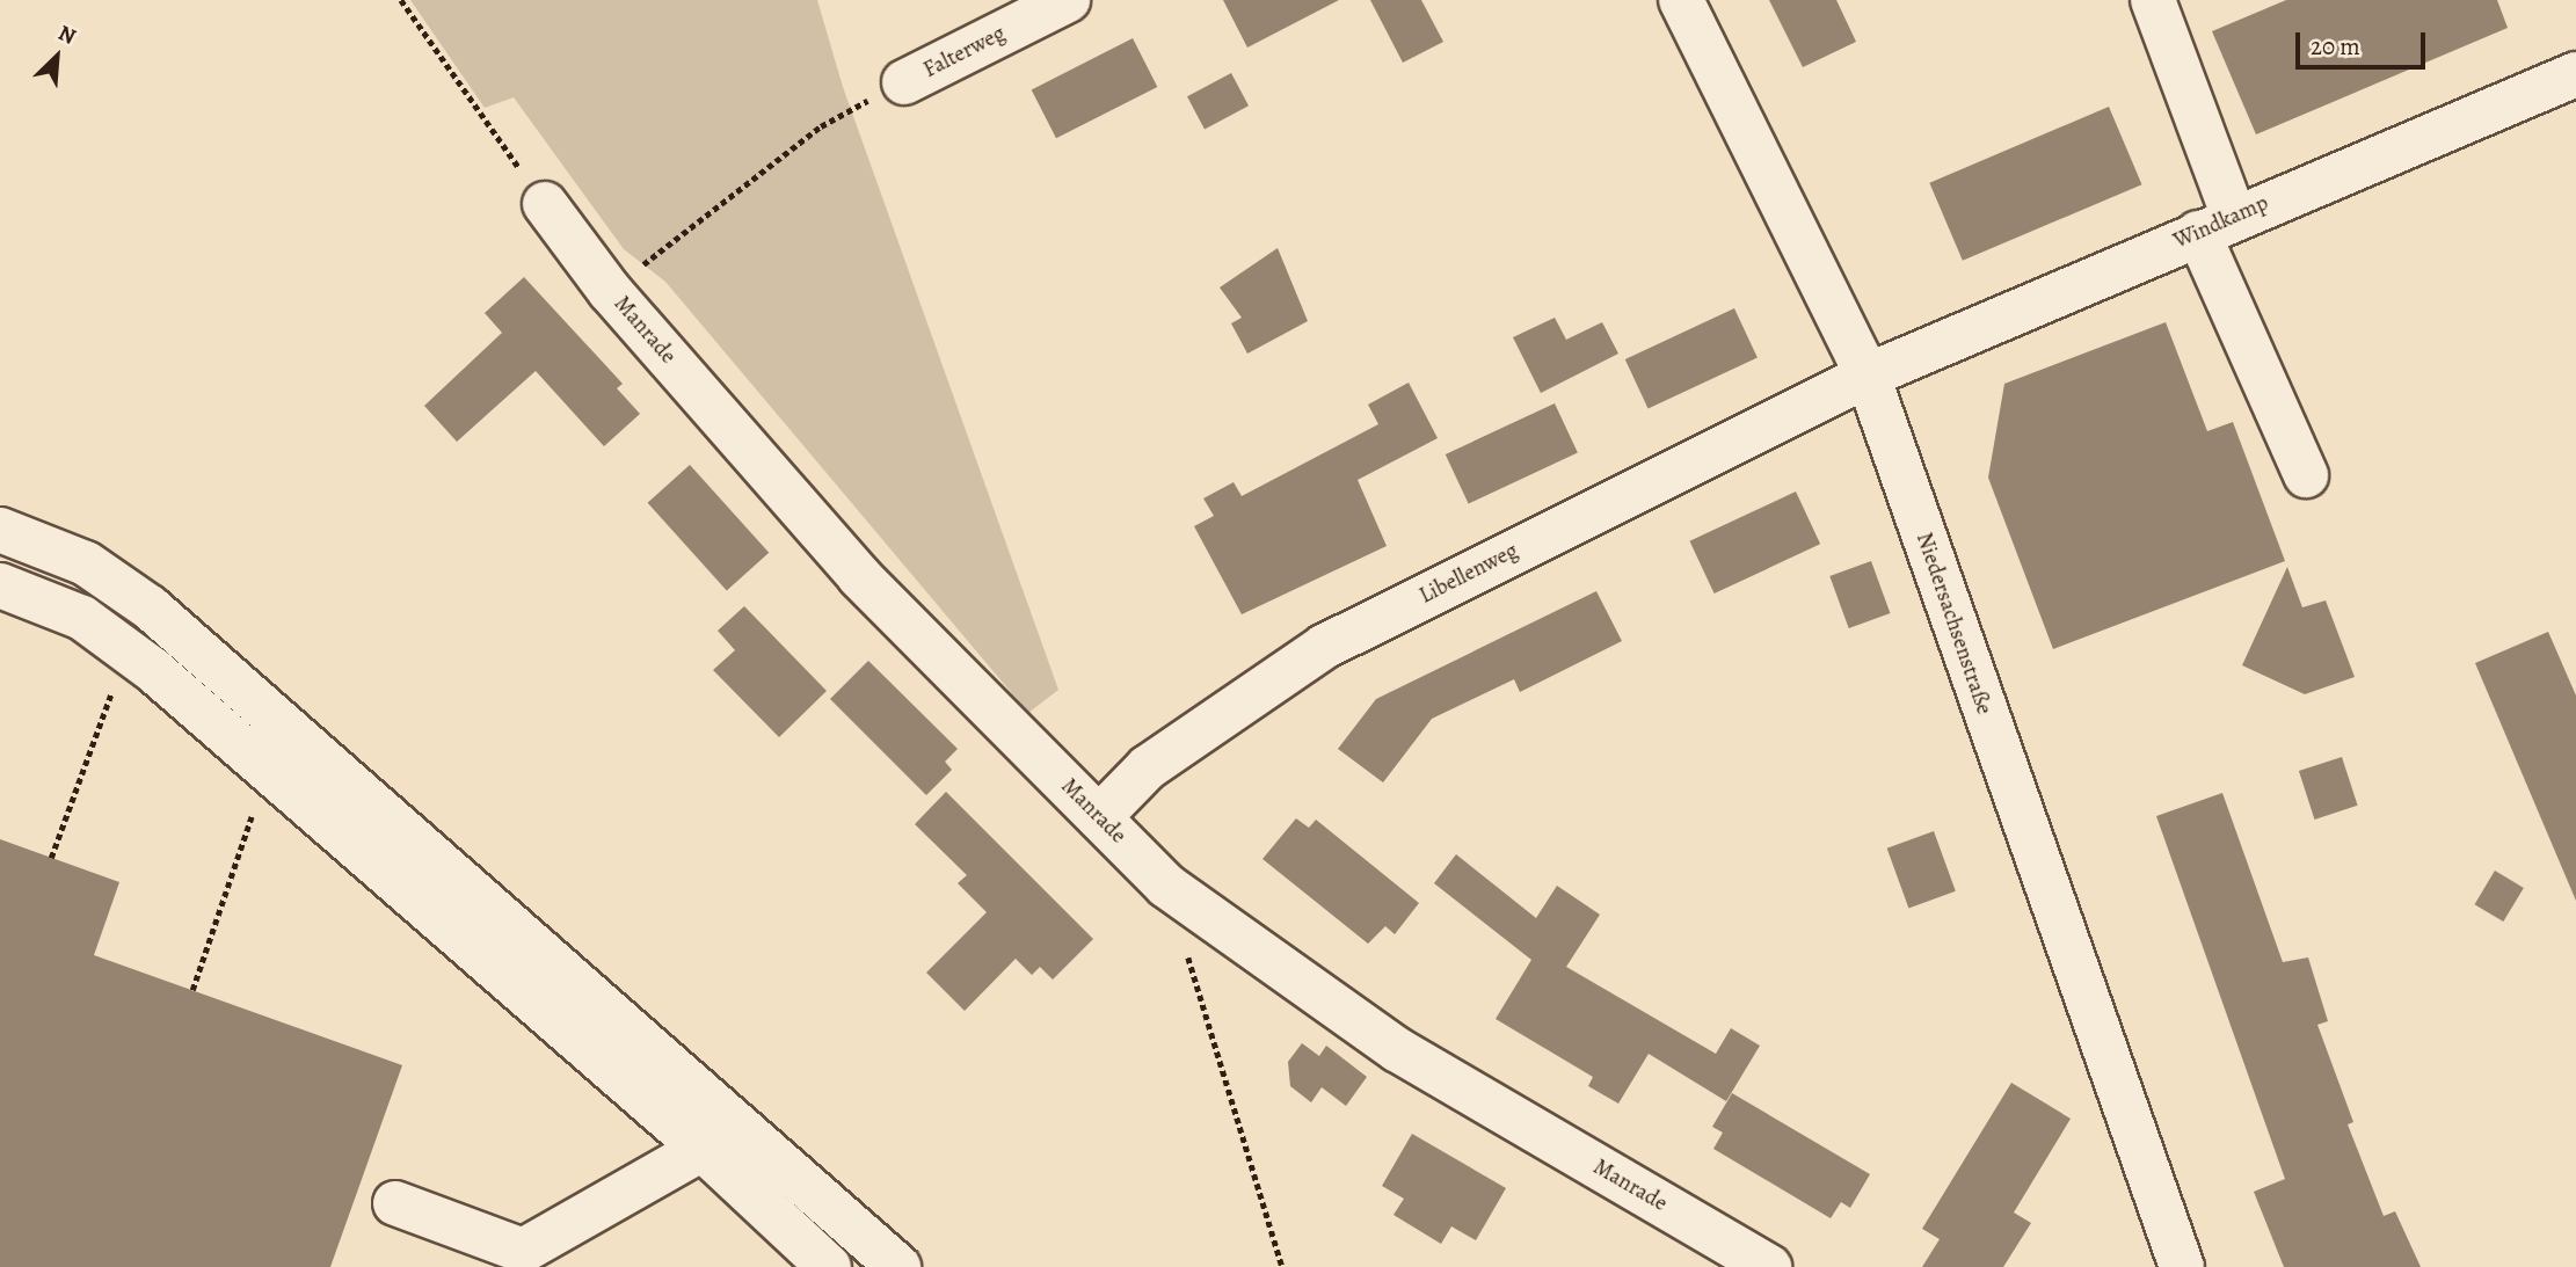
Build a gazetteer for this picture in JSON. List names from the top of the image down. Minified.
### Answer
{"streets":{"street":["Falterweg","Windkamp","Manrade","Libellenweg","Niedersachsenstraße"]},"crossings":[["Windkamp","Libellenweg"],["Windkamp","Niedersachsenstraße"],["Manrade","Libellenweg"],["Libellenweg","Niedersachsenstraße"]],"scale_bar":"20 m","north":"top right"}
